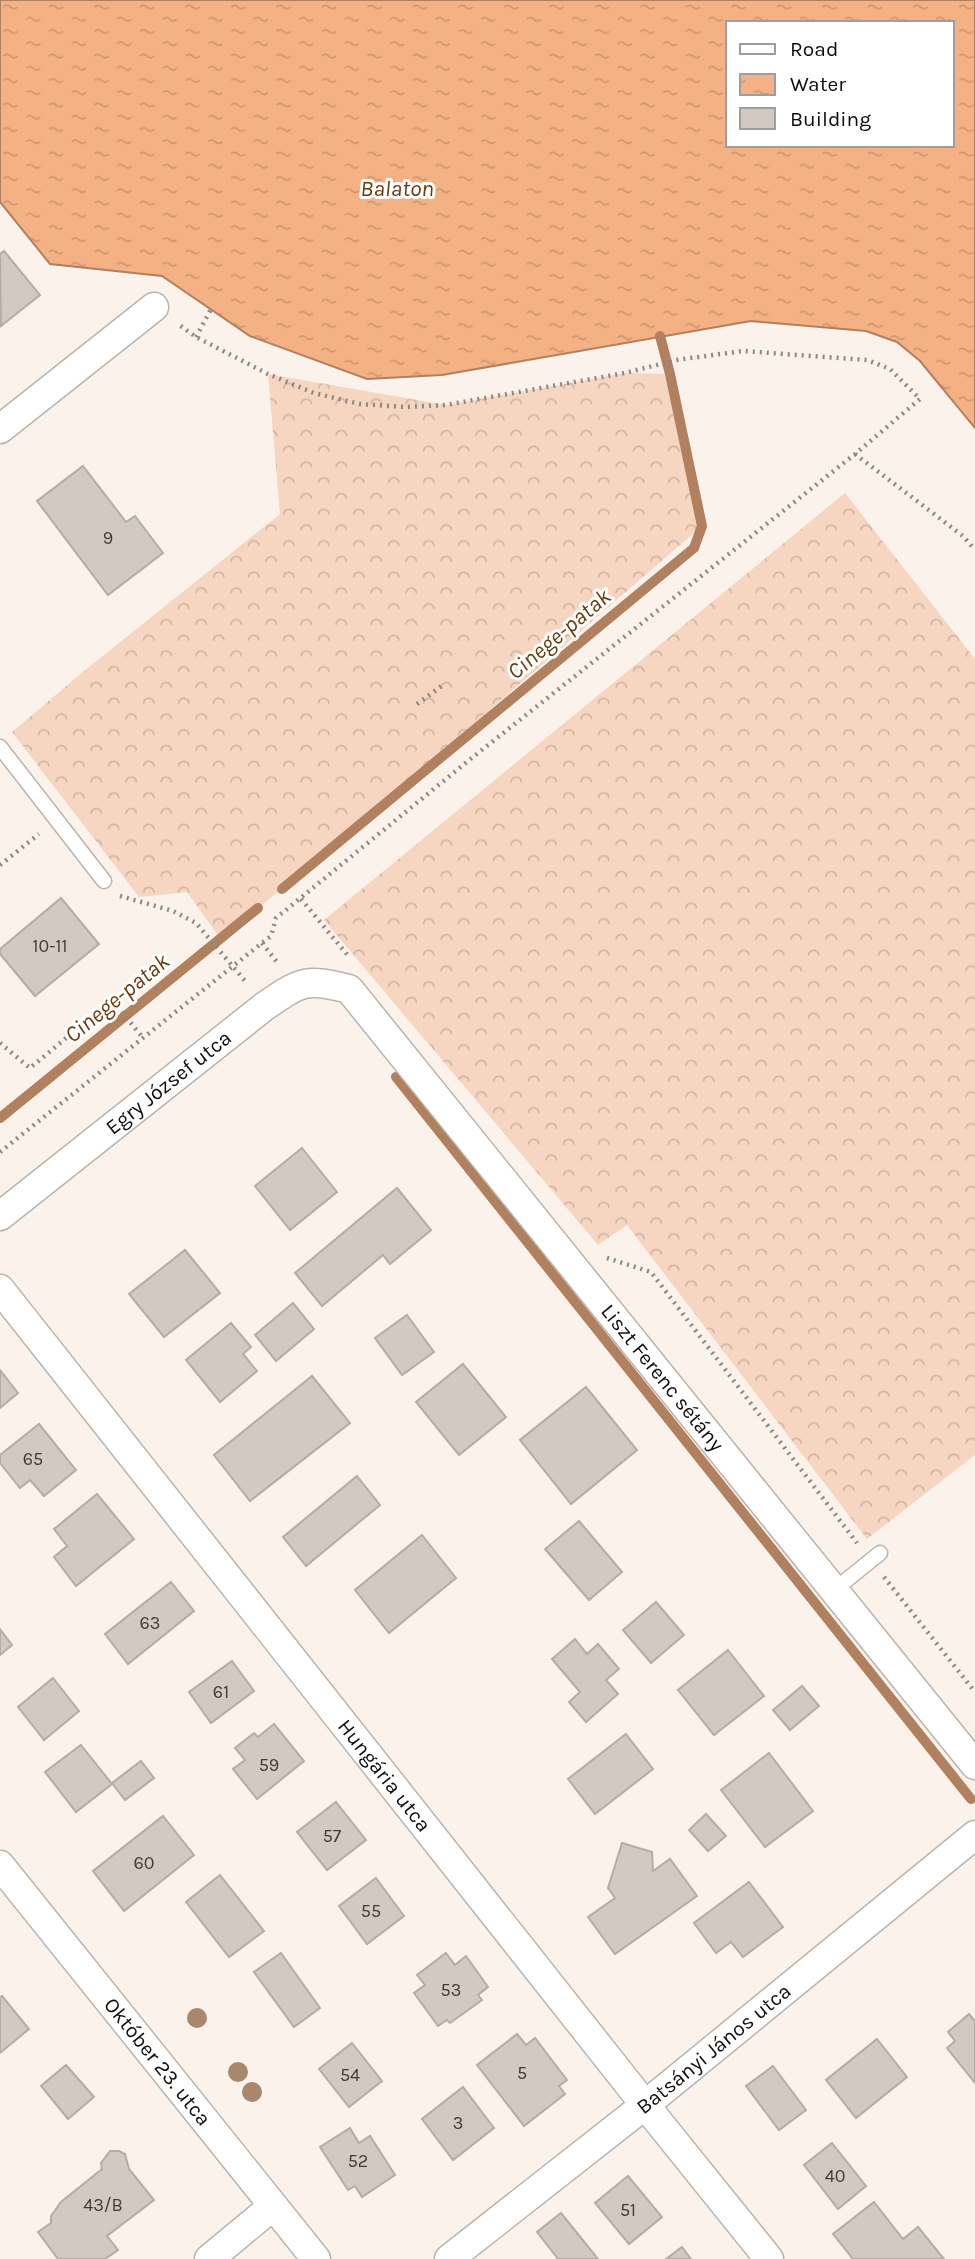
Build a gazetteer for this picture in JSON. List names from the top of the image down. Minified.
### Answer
{"streets":{"street":["Egry József utca","Liszt Ferenc sétány","Hungária utca","Batsányi János utca","Október 23. utca"]},"crossings":[["Egry József utca","Liszt Ferenc sétány"],["Hungária utca","Batsányi János utca"]],"water":["Balaton","Cinege-patak"],"house_numbers":["9","10-11","65","63","61","59","57","60","55","53","5","54","3","52","40","43/B","51"],"legend":["Road","Water","Building"]}
